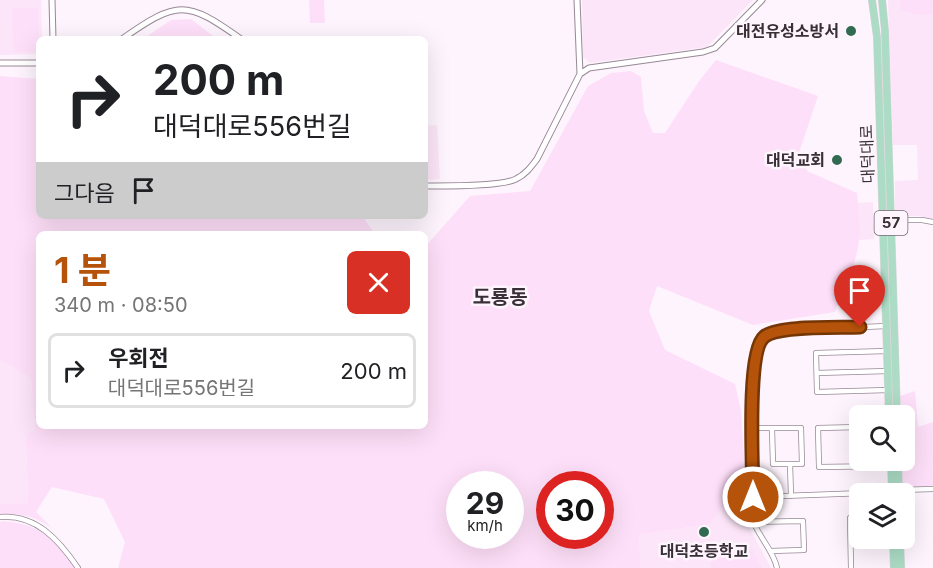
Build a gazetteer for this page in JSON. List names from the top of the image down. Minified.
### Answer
{"streets":{"main road":["대덕대로","57"]},"districts":["도룡동"],"places":["대전유성소방서","대덕교회","대덕초등학교"],"page":{"turn":["200 m","대덕대로556번길"],"then":"그다음","heading":["1 분","340 m · 08:50"],"list":[{"name":"우회전","note":"대덕대로556번길","value":"200 m"}],"speed":"29 km/h","limit":"30"}}
